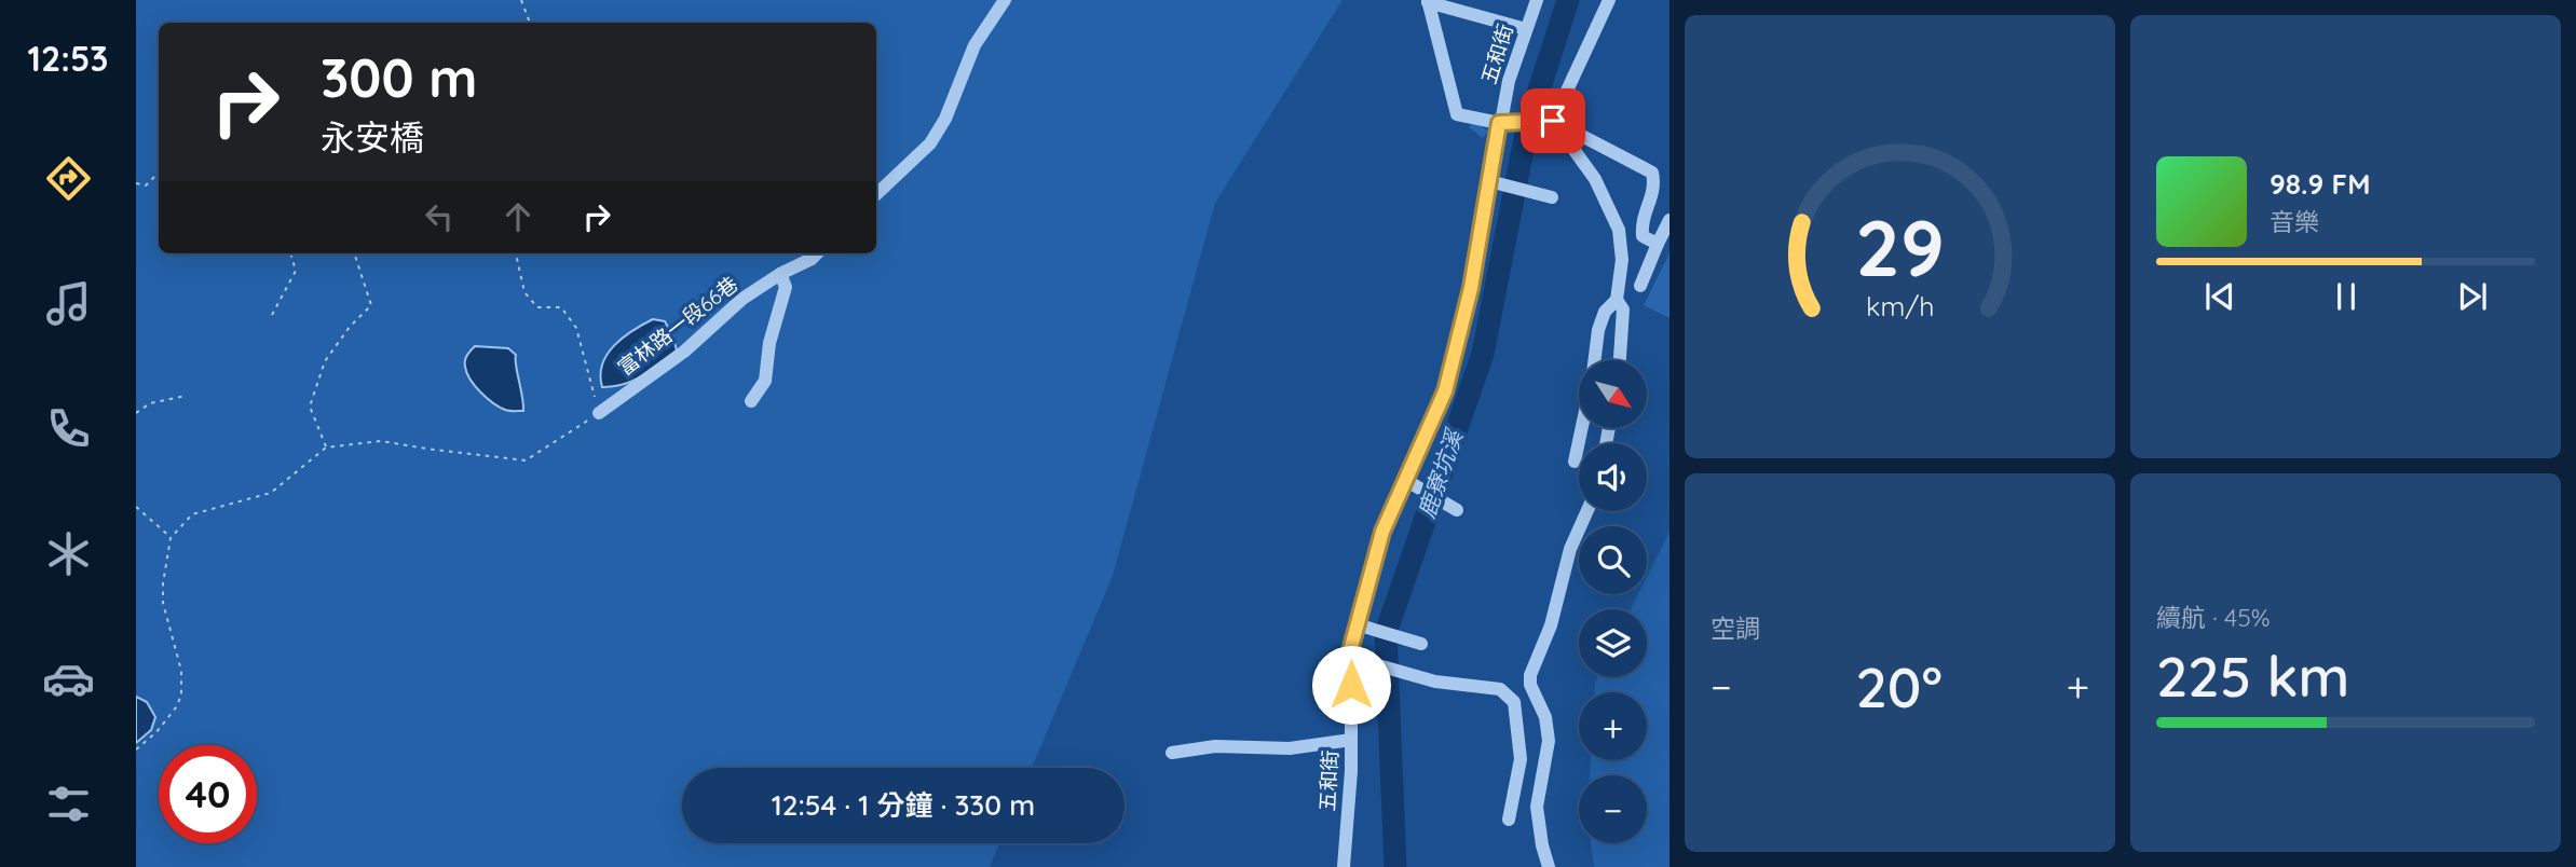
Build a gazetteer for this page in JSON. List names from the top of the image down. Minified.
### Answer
{"streets":{"street":["五和街","富林路一段66巷"]},"water":["鹿寮坑溪"],"north":"bottom right","page":{"tabs":"12:53","turn":["300 m","永安橋"],"song":["98.9 FM","音樂"],"map_buttons":["+","−"],"tile":["空調",["續航 · 45%","225 km"]],"heat":["−","20°","+"],"limit":"40","trip":"12:54 · 1 分鐘 · 330 m","gauge":["29","km/h"]}}
